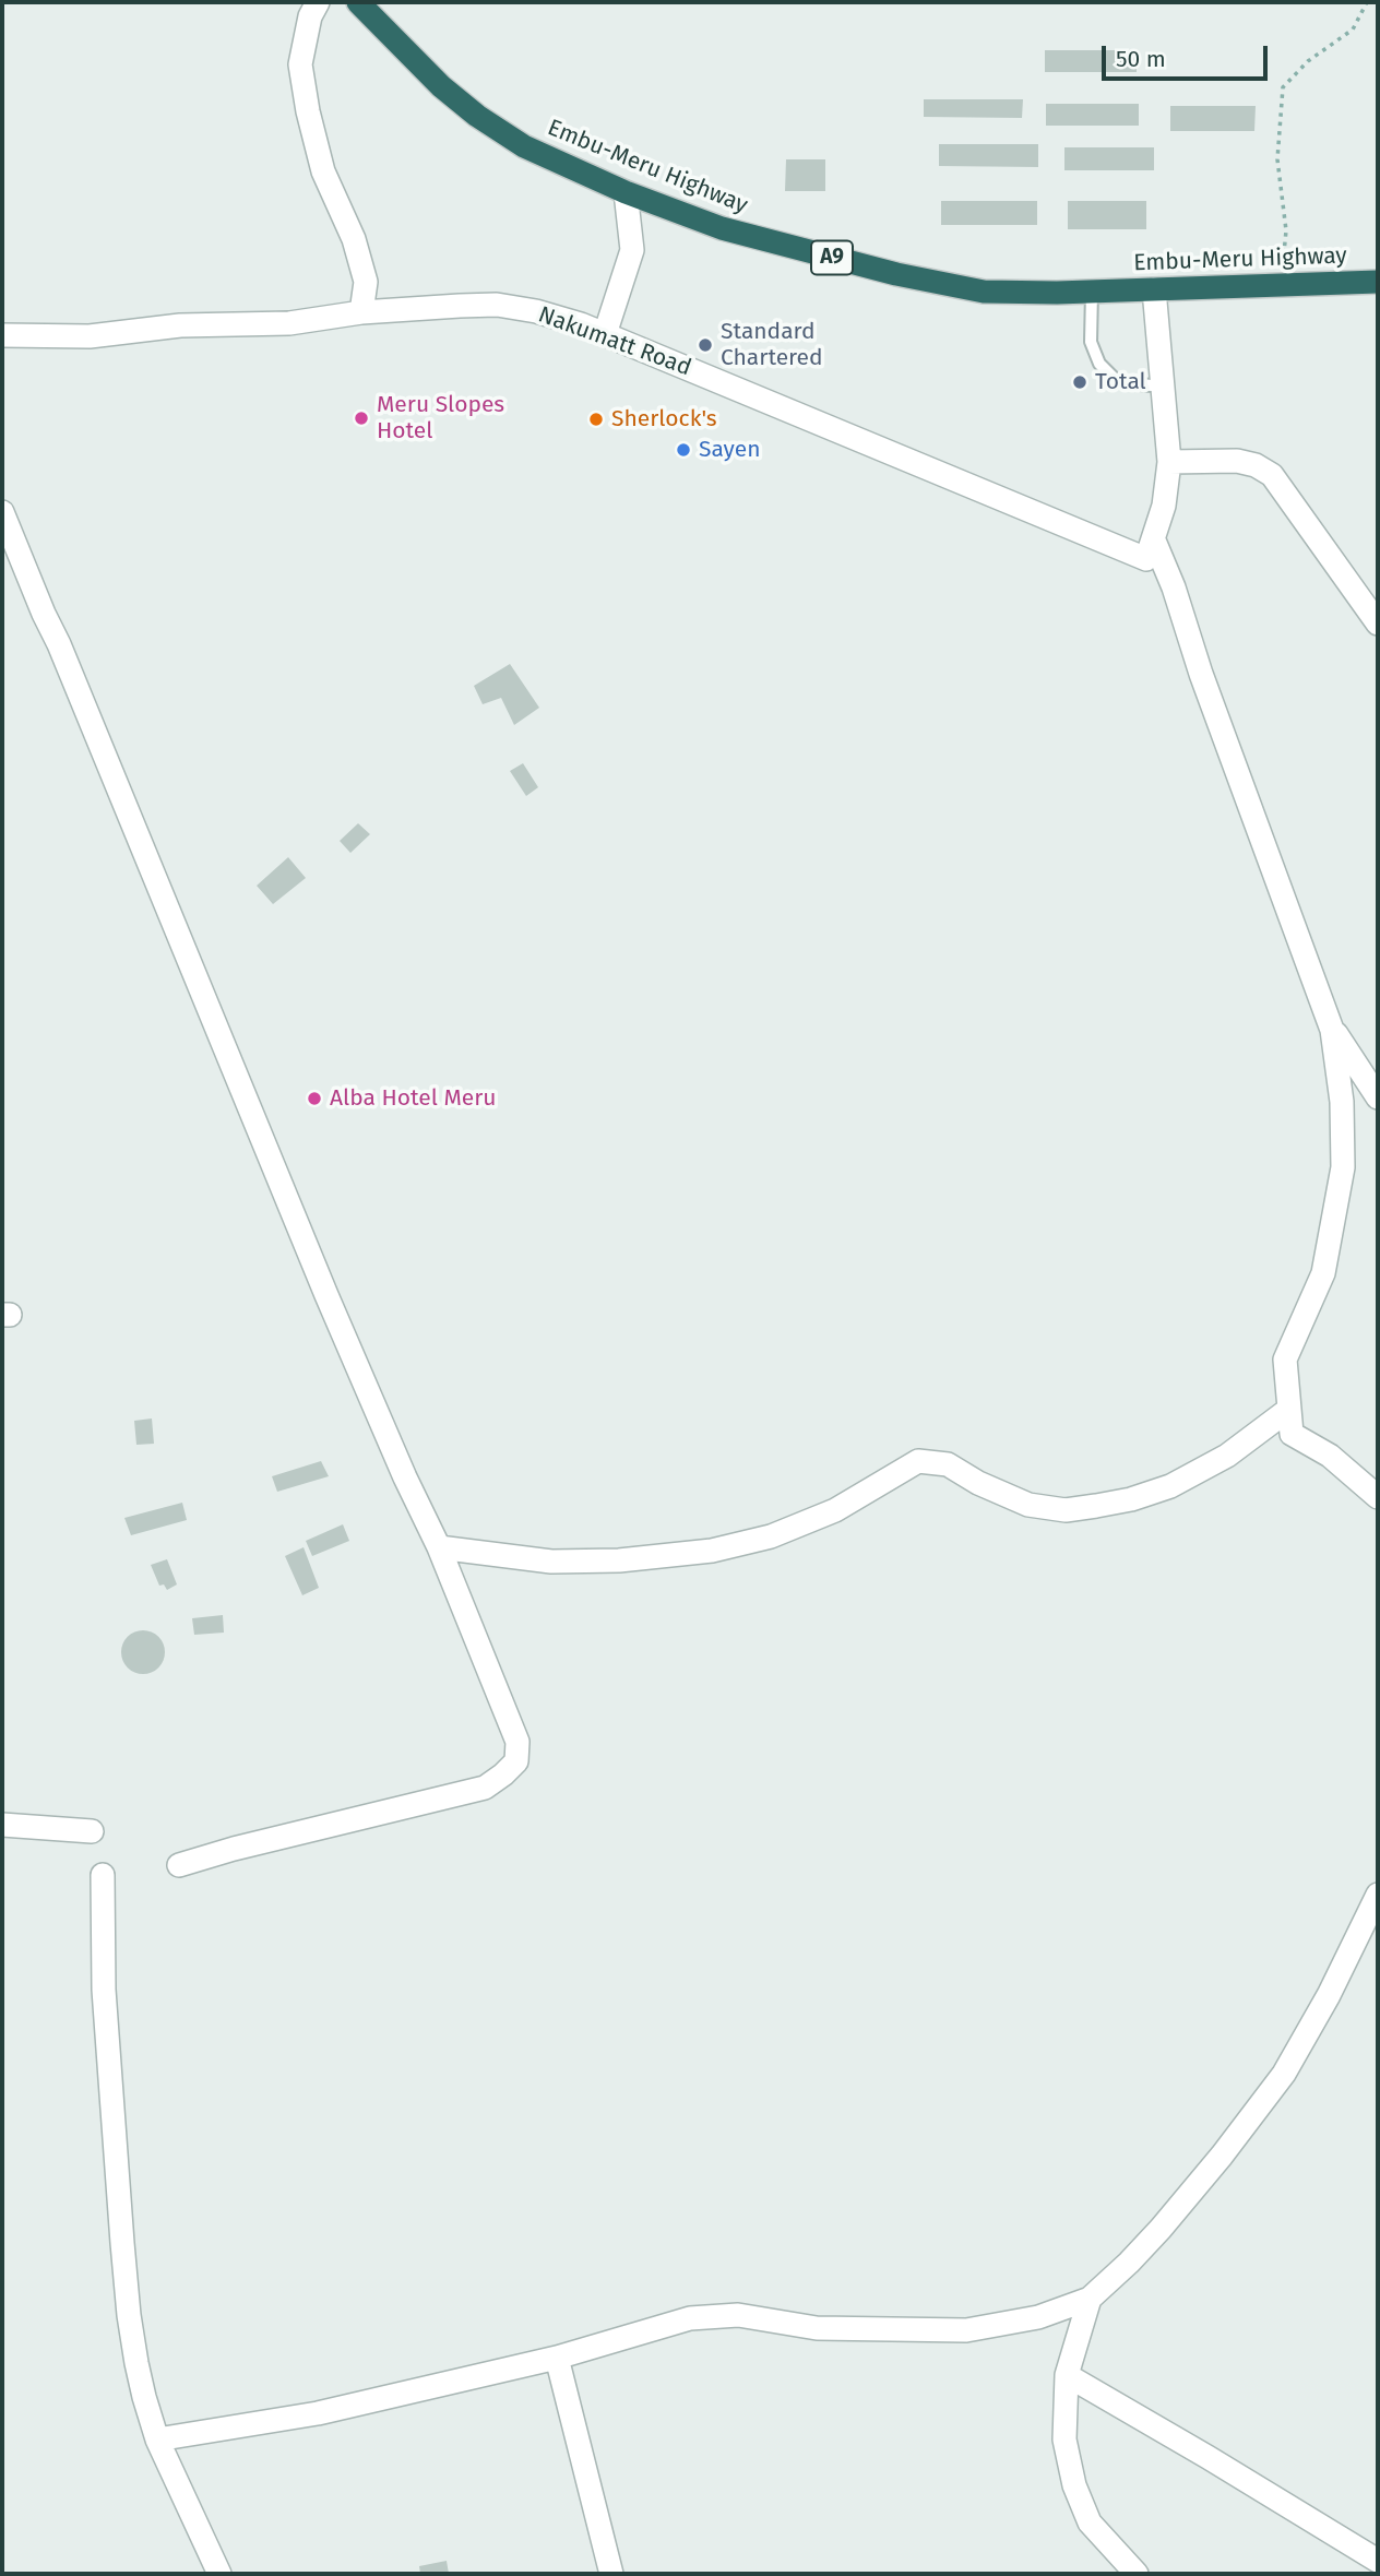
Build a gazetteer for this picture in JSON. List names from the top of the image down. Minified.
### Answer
{"streets":{"highway":["Embu-Meru Highway","A9"],"street":["Nakumatt Road"]},"places":["Standard Chartered","Total","Meru Slopes Hotel","Sherlock's","Sayen","Alba Hotel Meru"],"scale_bar":"50 m"}
